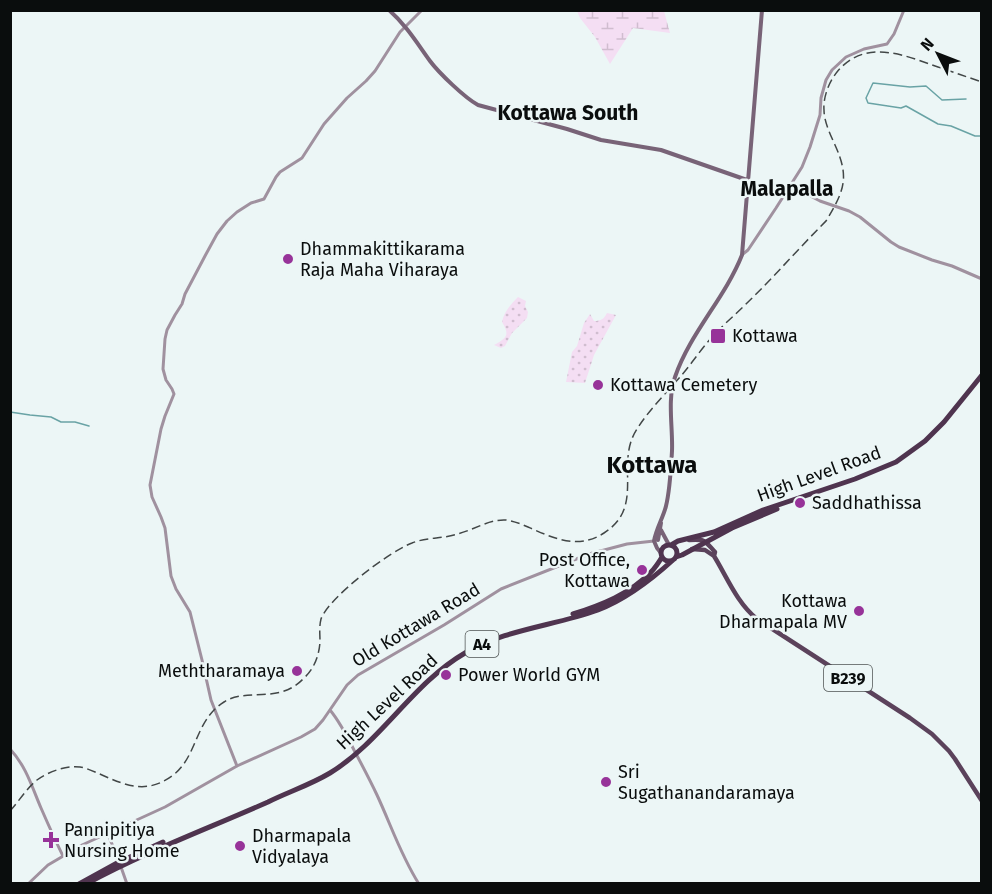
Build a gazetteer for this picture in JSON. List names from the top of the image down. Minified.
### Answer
{"streets":{"highway":["High Level Road","A4"],"main road":["B239"],"street":["Old Kottawa Road"]},"crossings":[["High Level Road","B239"]],"districts":["Kottawa South","Malapalla","Kottawa"],"places":{"other":["Dhammakittikarama Raja Maha Viharaya","Kottawa Cemetery","Saddhathissa","Post Office, Kottawa","Kottawa Dharmapala MV","Meththaramaya","Power World GYM","Sri Sugathanandaramaya","Dharmapala Vidyalaya"],"transit":["Kottawa"],"health":["Pannipitiya Nursing Home"]},"north":"top left"}
